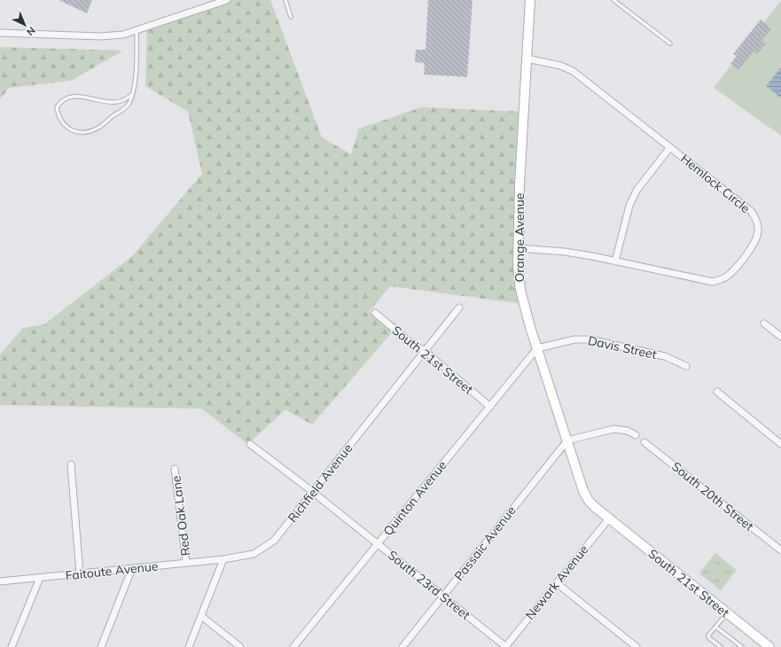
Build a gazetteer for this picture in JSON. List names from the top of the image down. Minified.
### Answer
{"streets":{"street":["Hemlock Circle","Orange Avenue","Davis Street","South 21st Street","Richfield Avenue","South 20th Street","Quinton Avenue","Red Oak Lane","Passaic Avenue","Faitoute Avenue","Newark Avenue","South 23rd Street"]},"crossings":[["Hemlock Circle","Orange Avenue"],["Orange Avenue","Davis Street"],["Orange Avenue","South 21st Street"],["Orange Avenue","Quinton Avenue"],["Orange Avenue","Passaic Avenue"],["Orange Avenue","Newark Avenue"],["Davis Street","Quinton Avenue"],["South 21st Street","Richfield Avenue"],["South 21st Street","Quinton Avenue"],["South 21st Street","Newark Avenue"],["Richfield Avenue","Faitoute Avenue"],["Richfield Avenue","South 23rd Street"],["Quinton Avenue","South 23rd Street"],["Red Oak Lane","Faitoute Avenue"],["Passaic Avenue","South 23rd Street"],["Newark Avenue","South 23rd Street"]],"north":"bottom right"}
